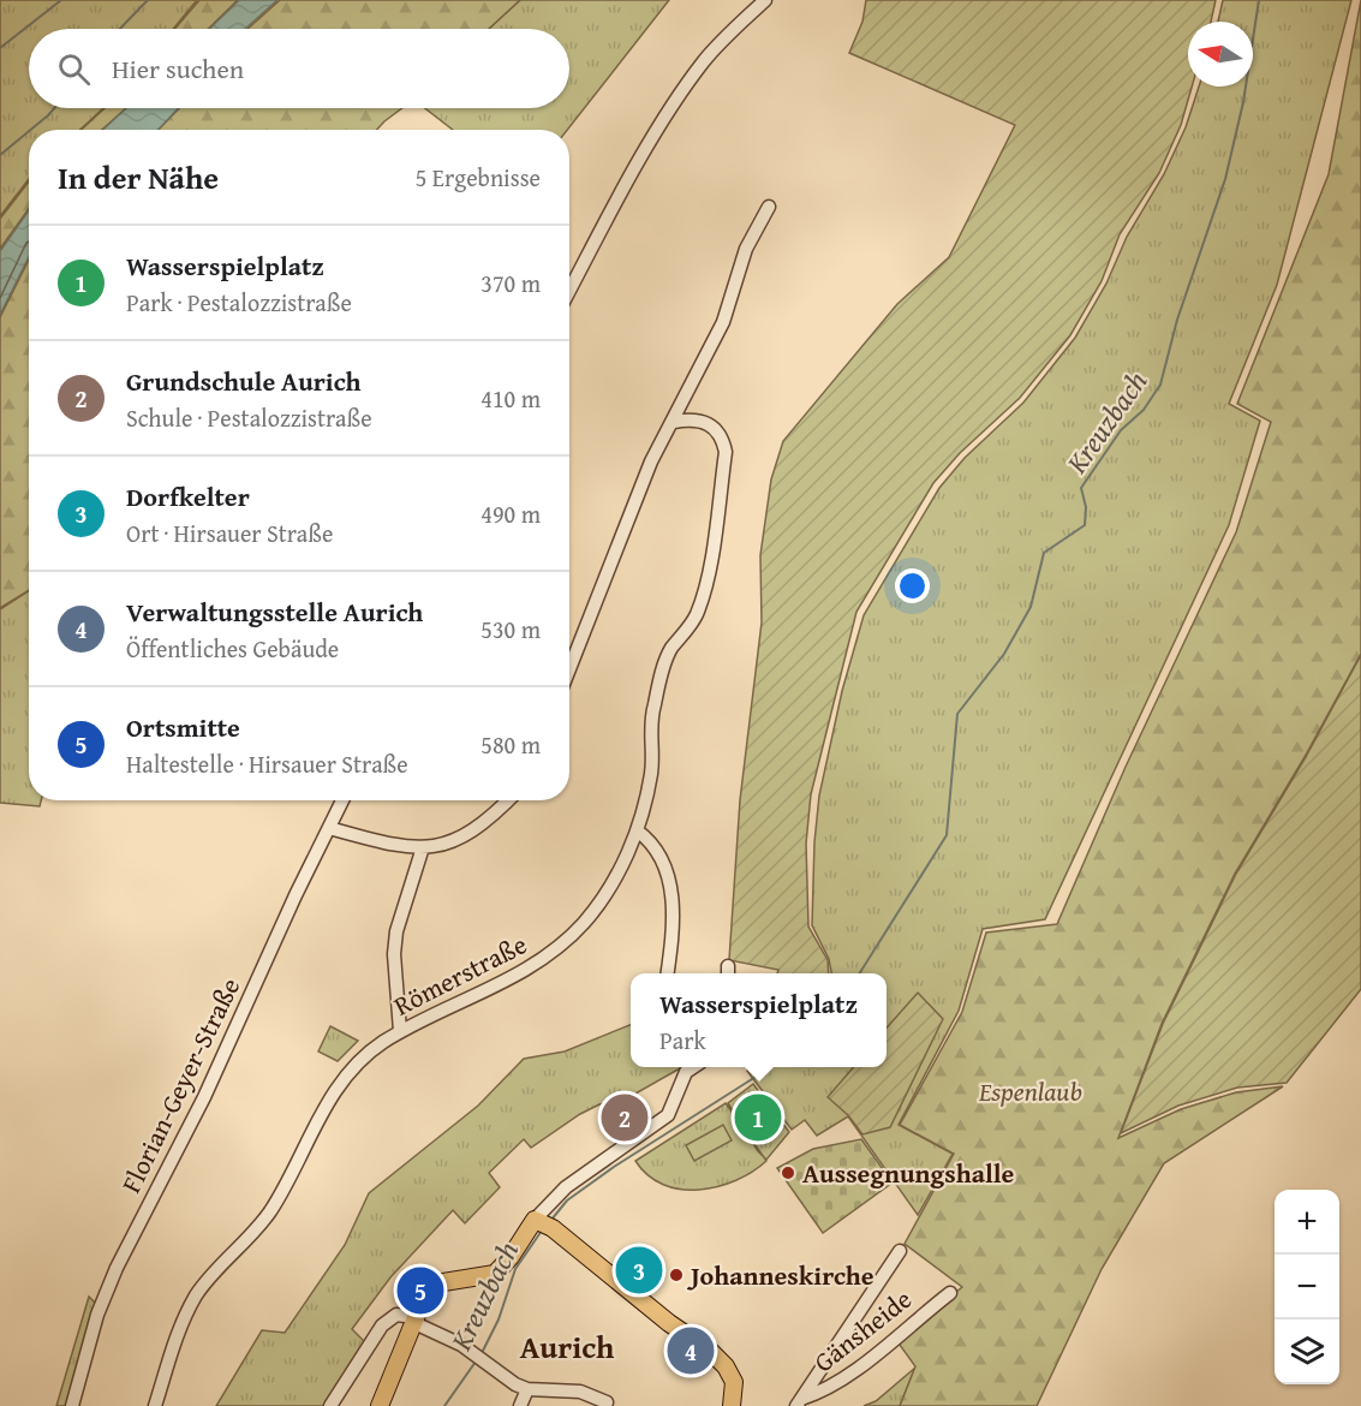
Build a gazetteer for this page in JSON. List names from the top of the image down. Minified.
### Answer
{"streets":{"street":["Römerstraße","Florian-Geyer-Straße","Gänsheide"]},"districts":["Aurich"],"water":["Kreuzbach"],"parks":["Espenlaub"],"places":["Aussegnungshalle","Johanneskirche"],"north":"left","page":{"search":"Hier suchen","heading":["In der Nähe","5 Ergebnisse"],"list":[{"mark":"1","name":"Wasserspielplatz","note":"Park · Pestalozzistraße","value":"370 m"},{"mark":"2","name":"Grundschule Aurich","note":"Schule · Pestalozzistraße","value":"410 m"},{"mark":"3","name":"Dorfkelter","note":"Ort · Hirsauer Straße","value":"490 m"},{"mark":"4","name":"Verwaltungsstelle Aurich","note":"Öffentliches Gebäude","value":"530 m"},{"mark":"5","name":"Ortsmitte","note":"Haltestelle · Hirsauer Straße","value":"580 m"}],"popup":["Wasserspielplatz","Park"],"pins":["1","2","3","5","4"],"map_buttons":["+","−"]}}
